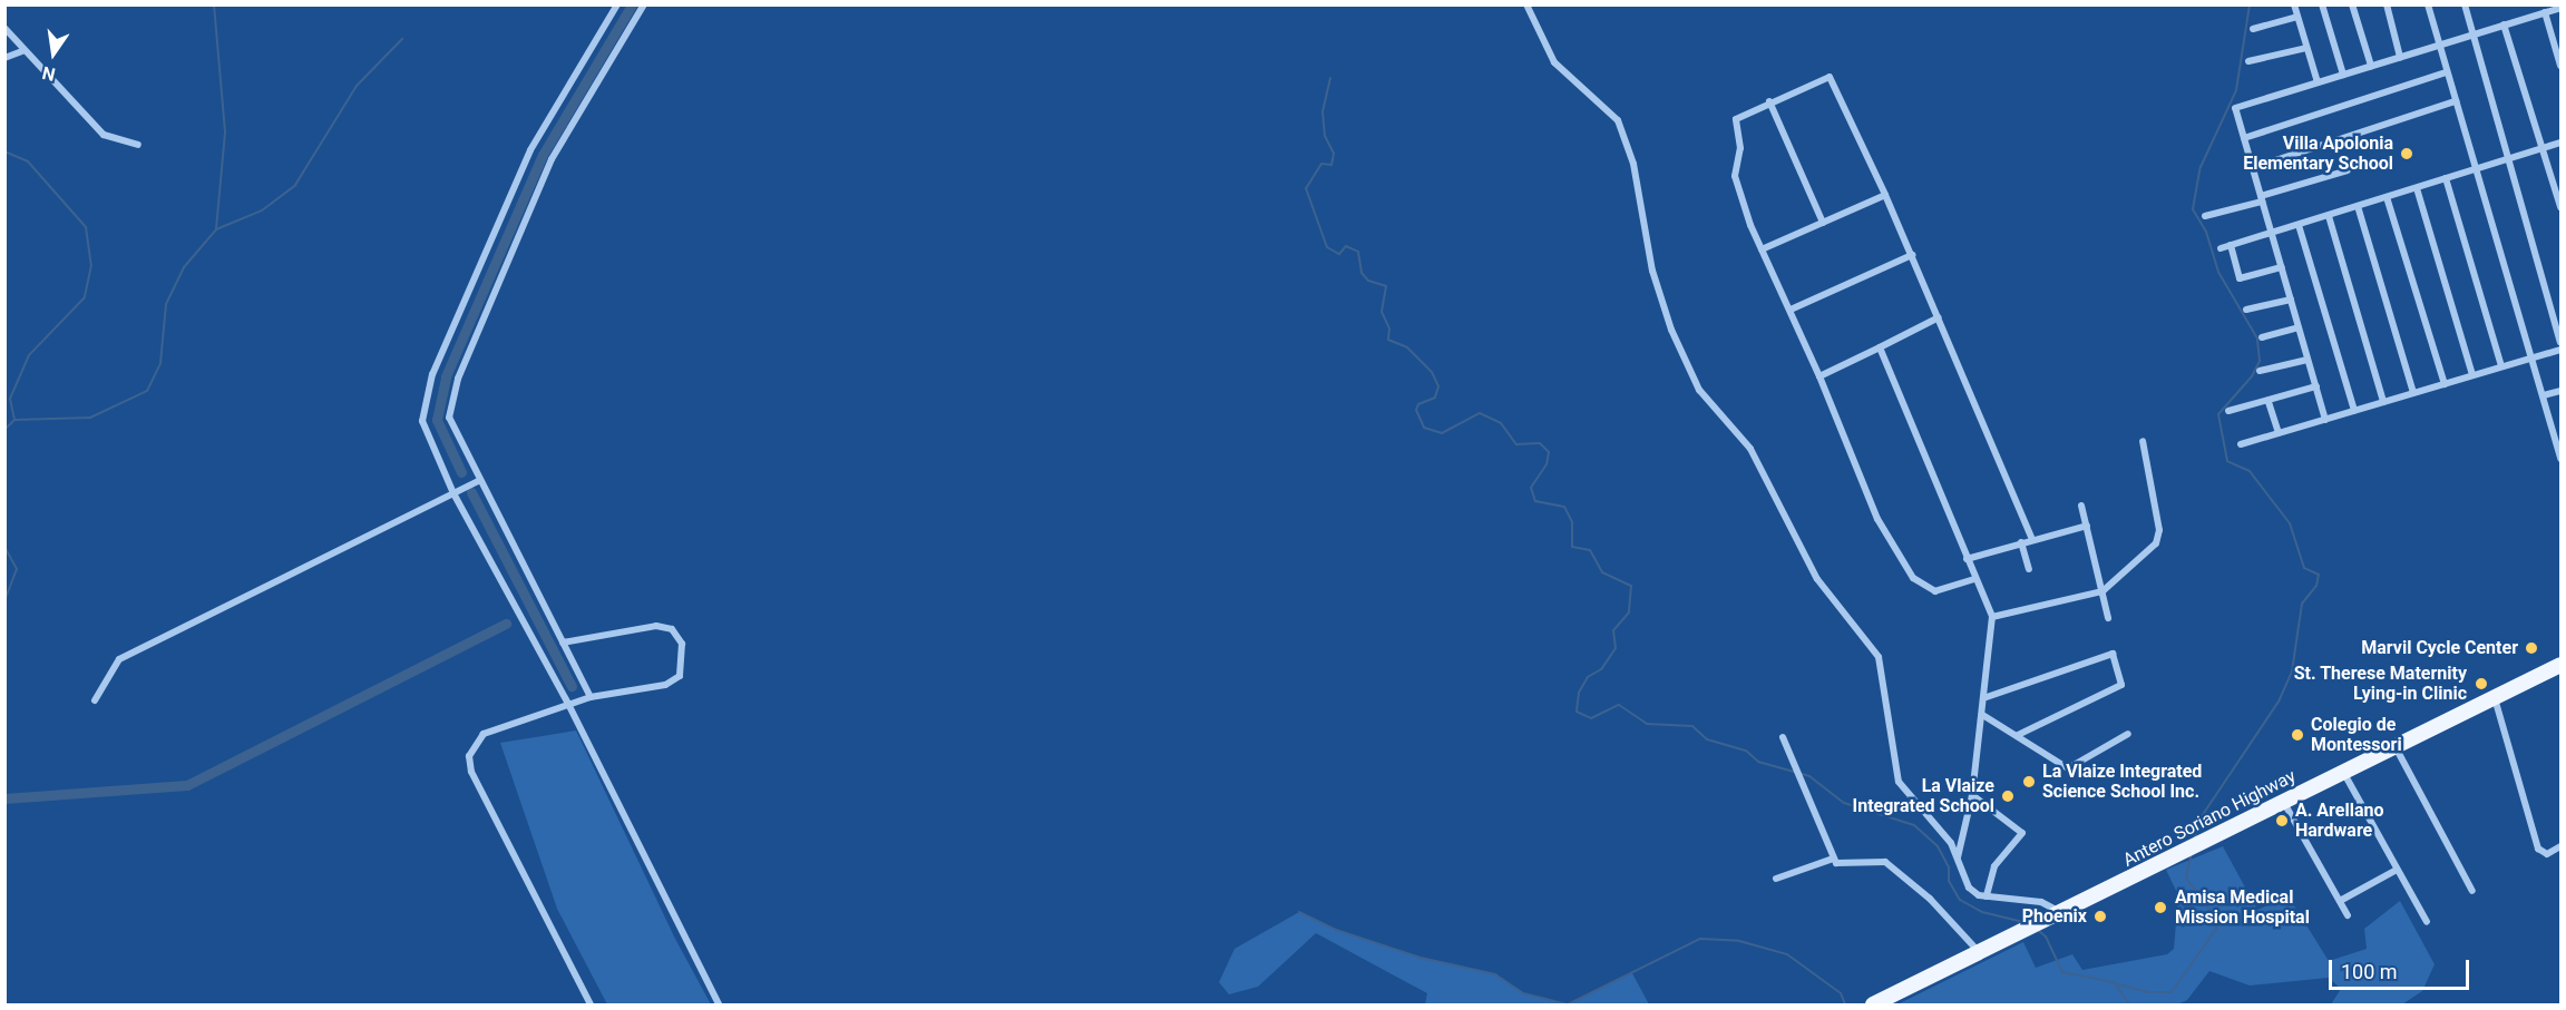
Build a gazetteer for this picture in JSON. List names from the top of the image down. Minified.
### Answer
{"streets":{"main road":["Antero Soriano Highway"]},"places":["Villa Apolonia Elementary School","Marvil Cycle Center","St. Therese Maternity Lying-in Clinic","Colegio de Montessori","La Vlaize Integrated Science School Inc.","La Vlaize Integrated School","A. Arellano Hardware","Amisa Medical Mission Hospital","Phoenix"],"scale_bar":"100 m","north":"bottom"}
